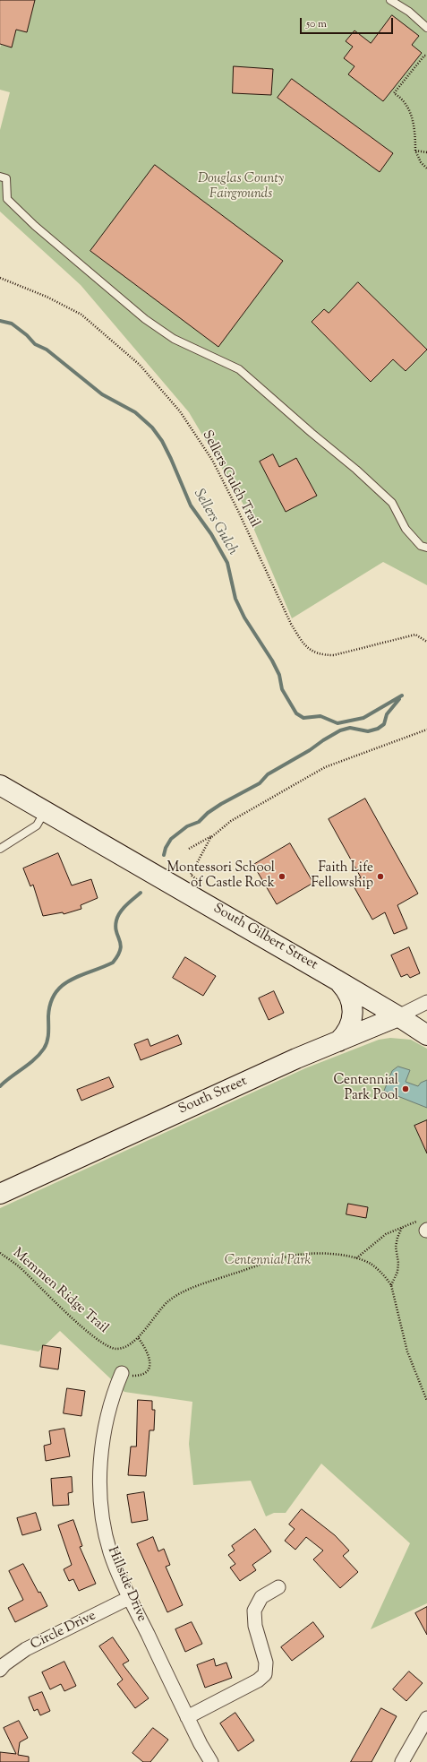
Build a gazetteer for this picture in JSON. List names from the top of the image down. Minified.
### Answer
{"streets":{"street":["South Gilbert Street","South Street","Hillside Drive","Circle Drive"],"path":["Sellers Gulch Trail","Memmen Ridge Trail"]},"crossings":[["South Gilbert Street","South Street"],["Hillside Drive","Circle Drive"]],"water":["Sellers Gulch"],"parks":["Douglas County Fairgrounds","Centennial Park"],"places":["Montessori School of Castle Rock","Faith Life Fellowship","Centennial Park Pool"],"scale_bar":"50 m"}
